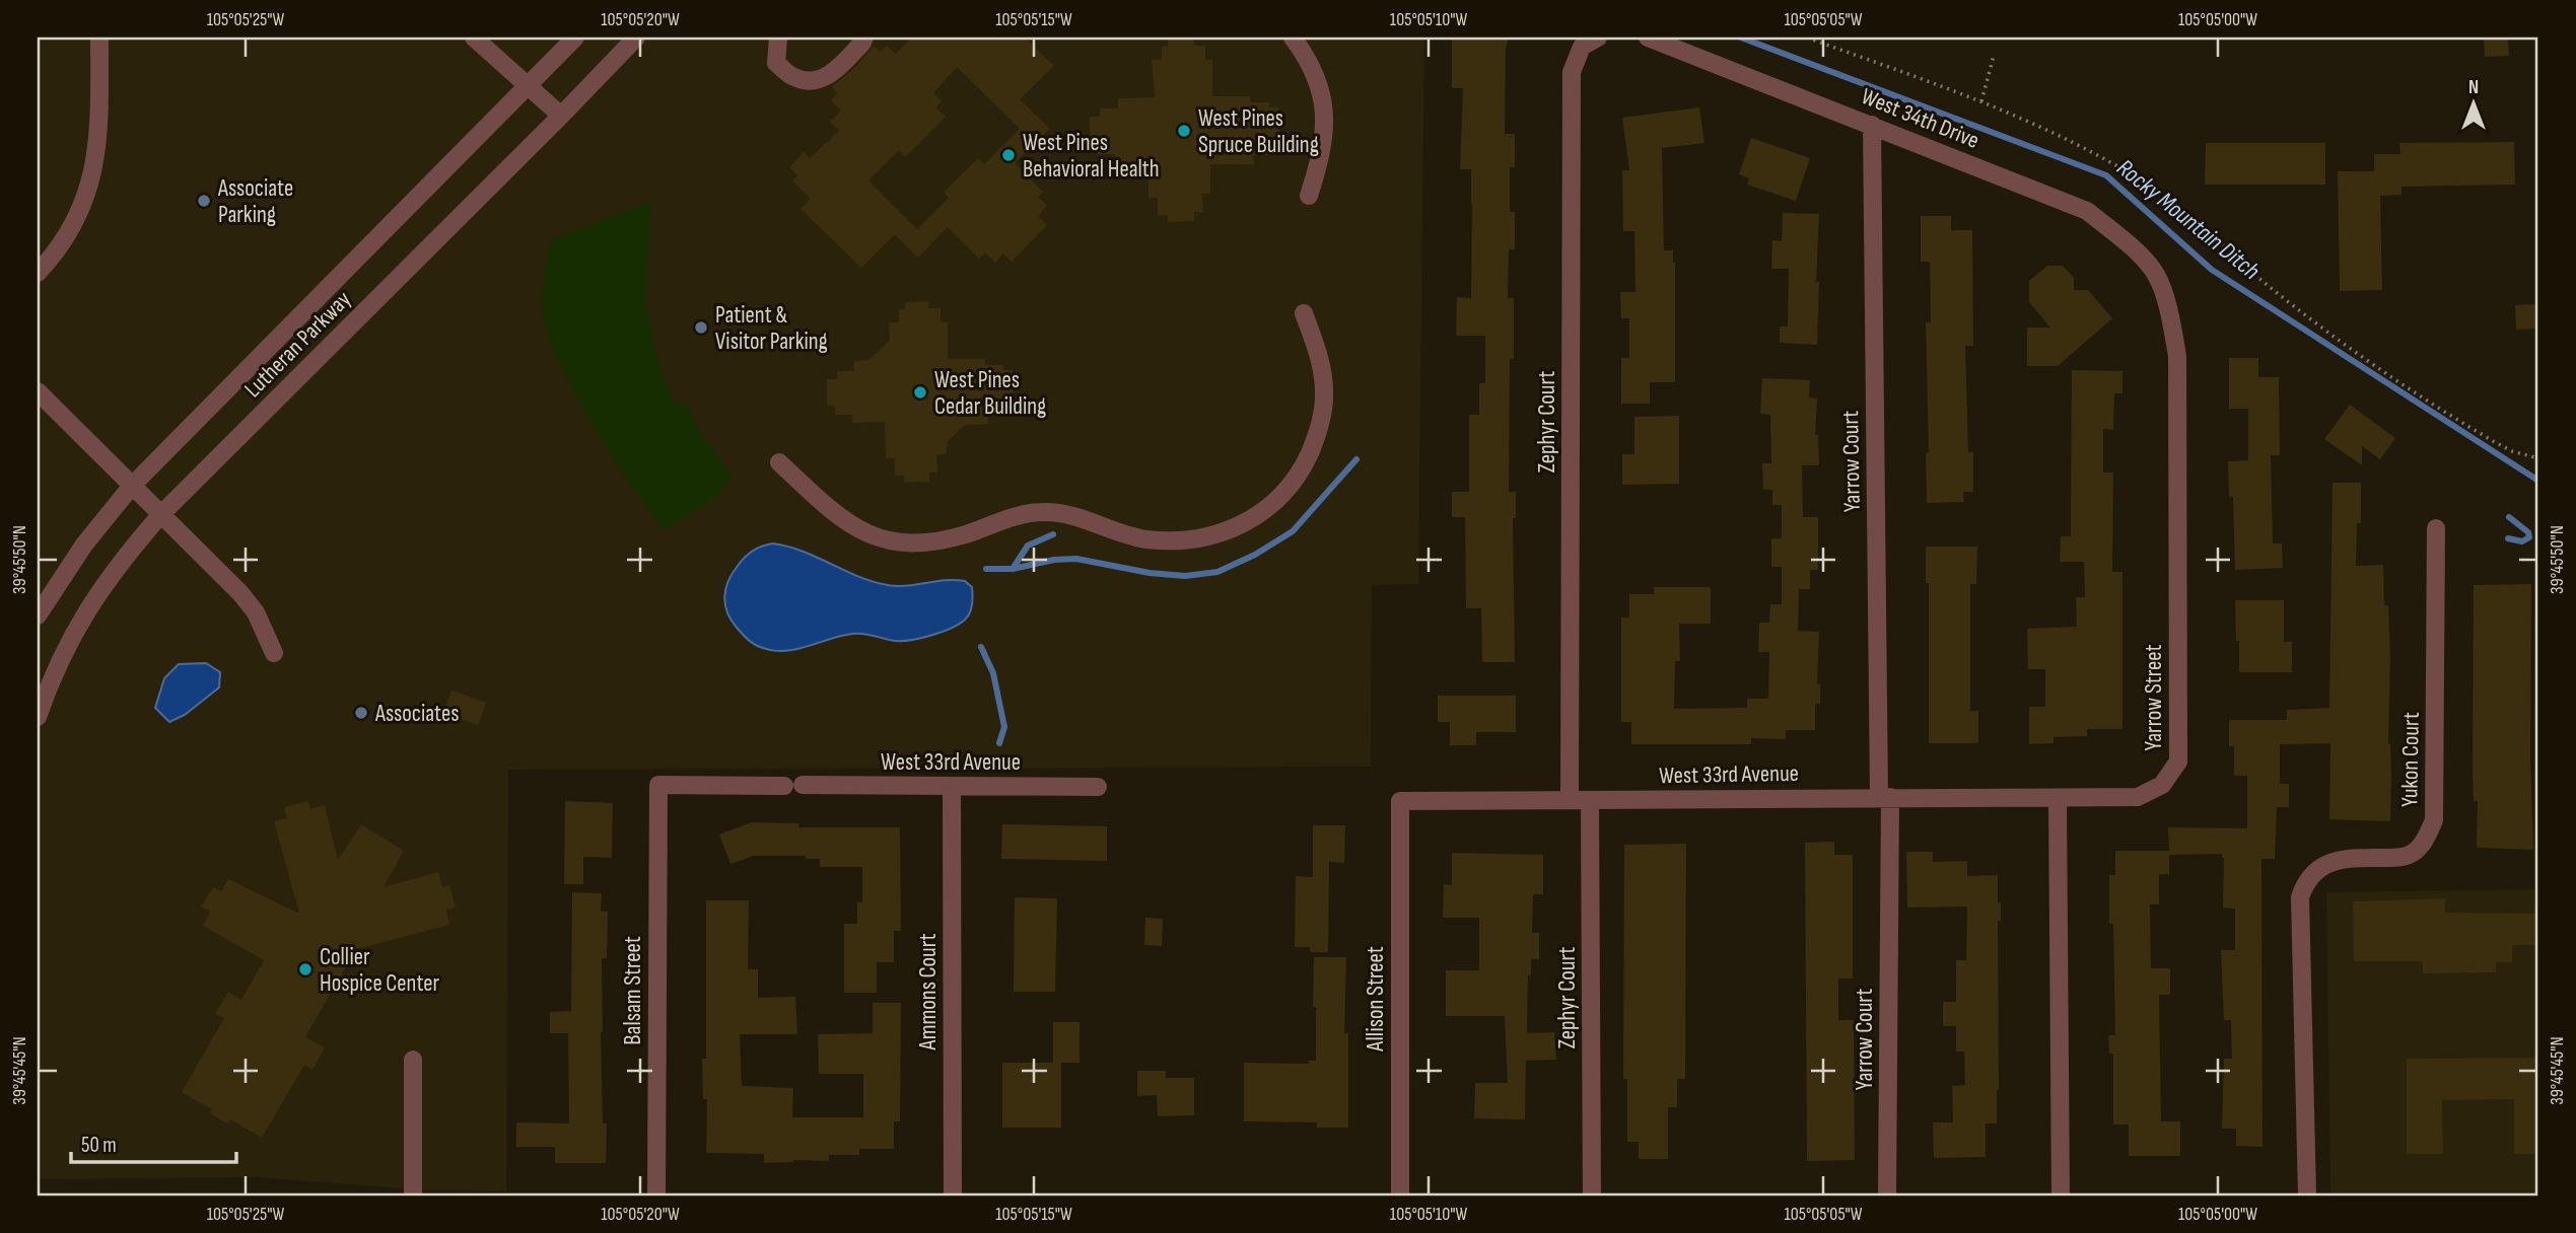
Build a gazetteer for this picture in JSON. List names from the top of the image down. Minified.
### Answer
{"streets":{"street":["West 34th Drive","Lutheran Parkway","Zephyr Court","Yarrow Court","Yarrow Street","Yukon Court","West 33rd Avenue","Balsam Street","Ammons Court","Allison Street"]},"crossings":[["West 34th Drive","Yarrow Court"],["West 34th Drive","Yarrow Street"],["Zephyr Court","West 33rd Avenue"],["Yarrow Court","West 33rd Avenue"],["Yarrow Street","West 33rd Avenue"],["West 33rd Avenue","Balsam Street"],["West 33rd Avenue","Ammons Court"],["West 33rd Avenue","Allison Street"]],"water":["Rocky Mountain Ditch"],"places":["West Pines Spruce Building","West Pines Behavioral Health","Associate Parking","Patient & Visitor Parking","West Pines Cedar Building","Associates","Collier Hospice Center"],"scale_bar":"50 m","north":"top","coordinates":["105°05'25\"W","105°05'20\"W","105°05'15\"W","105°05'10\"W","105°05'05\"W","105°05'00\"W","39°45'50\"N","39°45'45\"N"]}
